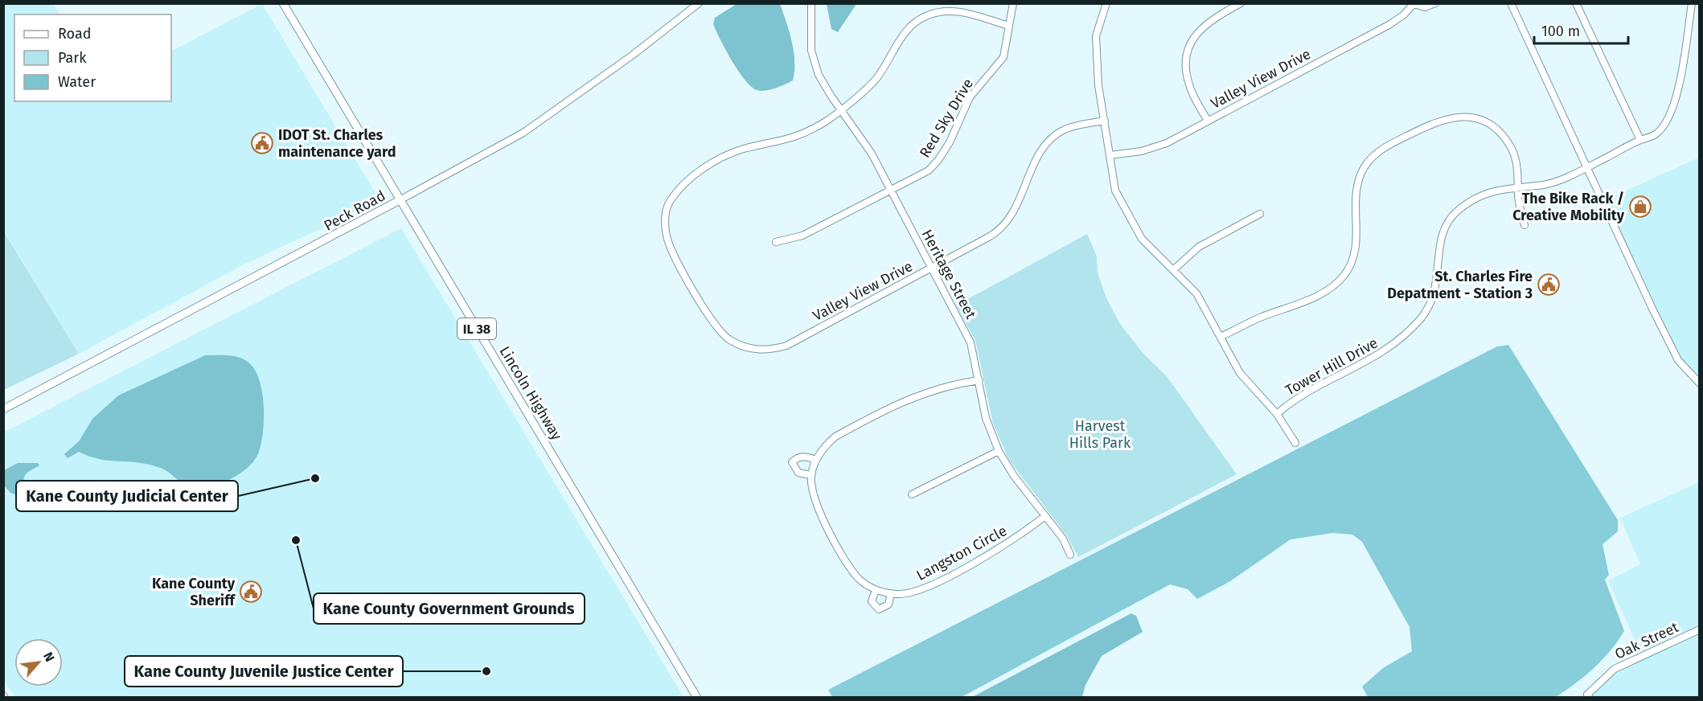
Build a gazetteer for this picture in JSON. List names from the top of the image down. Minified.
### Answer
{"streets":{"main road":["Peck Road","IL 38","Lincoln Highway"],"street":["Valley View Drive","Red Sky Drive","Heritage Street","Tower Hill Drive","Langston Circle","Oak Street"]},"crossings":[["Valley View Drive","Red Sky Drive"],["Valley View Drive","Heritage Street"],["Red Sky Drive","Heritage Street"],["Peck Road","Lincoln Highway"],["Heritage Street","Langston Circle"]],"parks":["Harvest Hills Park"],"places":{"public building":["IDOT St. Charles maintenance yard","St. Charles Fire Depatment - Station 3","Kane County Sheriff"],"shop":["The Bike Rack / Creative Mobility"],"other":["Kane County Judicial Center","Kane County Government Grounds","Kane County Juvenile Justice Center"]},"legend":["Road","Park","Water"],"scale_bar":"100 m","north":"top right"}
